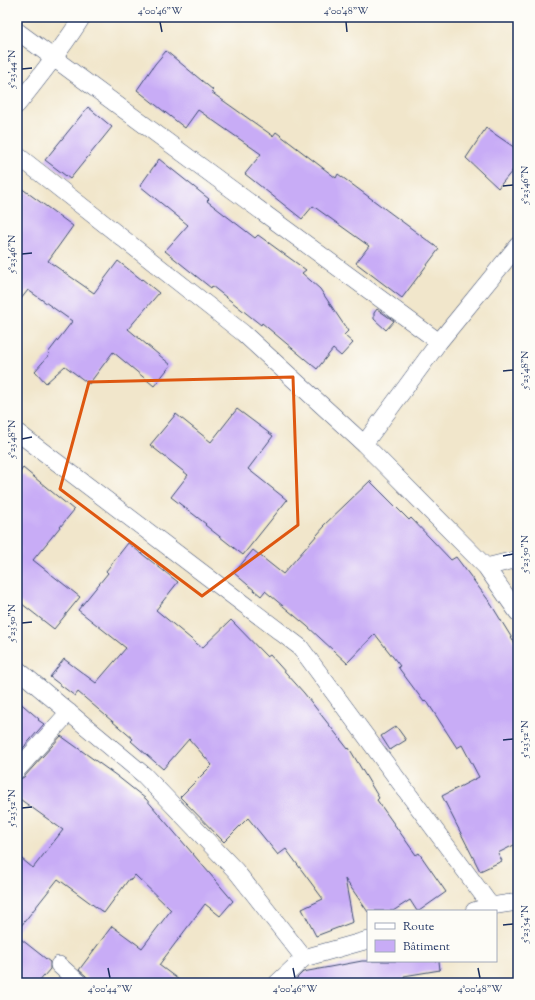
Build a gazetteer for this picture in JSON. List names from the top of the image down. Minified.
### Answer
{"legend":["Route","Bâtiment"],"coordinates":["4°00'46\"W","4°00'48\"W","5°23'44\"N","5°23'46\"N","5°23'48\"N","5°23'50\"N","5°23'52\"N","5°23'54\"N","4°00'44\"W"]}
